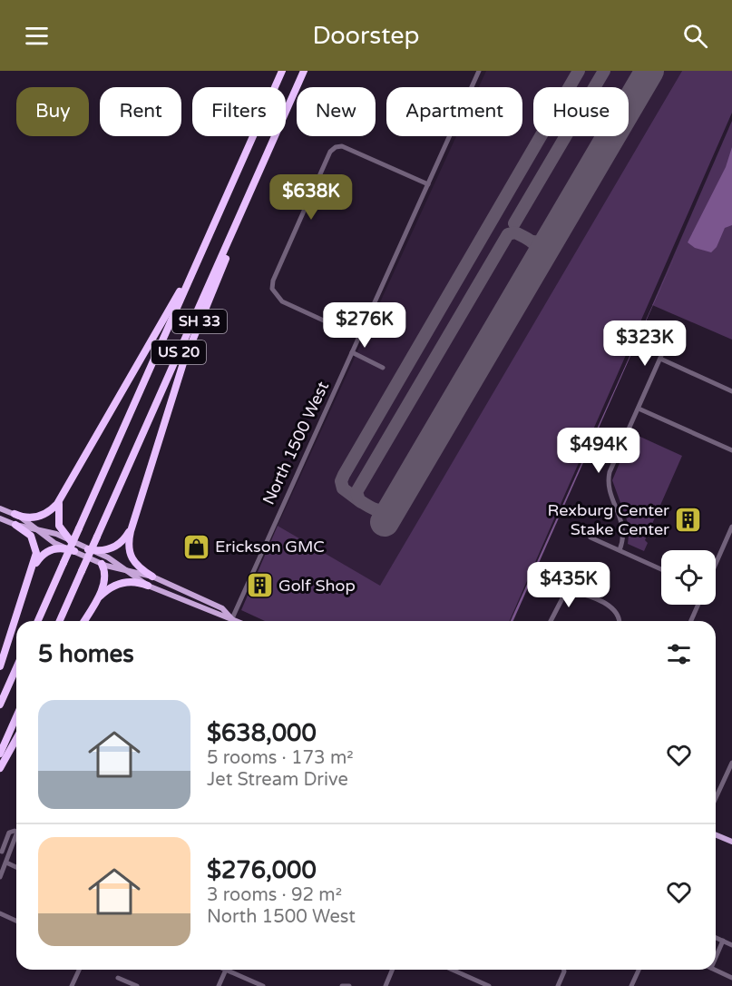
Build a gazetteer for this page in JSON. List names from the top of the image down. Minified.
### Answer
{"streets":{"highway":["SH 33","US 20"],"street":["North 1500 West"]},"crossings":[["SH 33","US 20"]],"places":{"building":["Rexburg Center Stake Center","Golf Shop"],"shop":["Erickson GMC"]},"page":{"header":"Doorstep","chip":["Buy","Rent","Filters","New","Apartment","House"],"price":["$638K","$276K","$323K","$494K","$435K"],"heading":"5 homes","list":[{"name":"$638,000","note":"5 rooms · 173 m² · Jet Stream Drive"},{"name":"$276,000","note":"3 rooms · 92 m² · North 1500 West"}]}}
